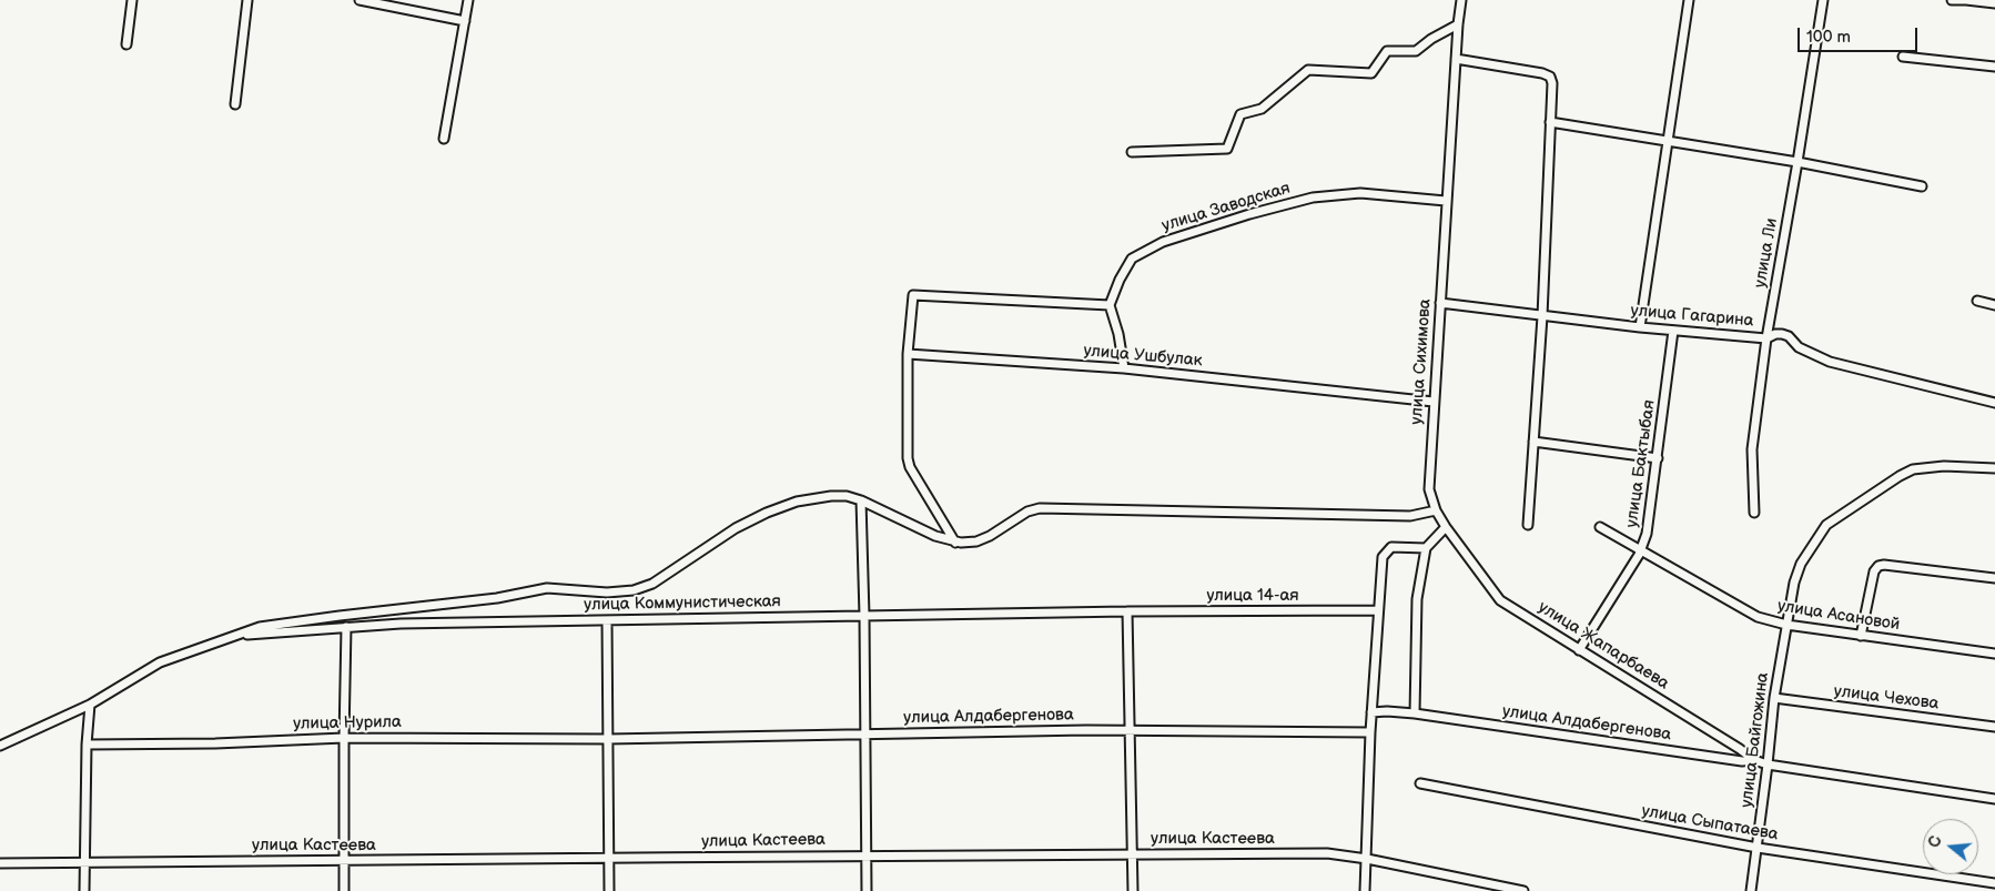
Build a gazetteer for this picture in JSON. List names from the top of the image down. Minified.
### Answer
{"streets":{"street":["улица Заводская","улица Ли","улица Гагарина","улица Ушбулак","улица Сихимова","улица Бактыбая","улица 14-ая","улица Коммунистическая","улица Асановой","улица Жапарбаева","улица Чехова","улица Алдабергенова","улица Нурила","улица Байгожина","улица Сыпатаева","улица Кастеева"]},"crossings":[["улица Заводская","улица Сихимова"],["улица Ли","улица Гагарина"],["улица Гагарина","улица Сихимова"],["улица Гагарина","улица Бактыбая"],["улица Ушбулак","улица Сихимова"],["улица Сихимова","улица Жапарбаева"],["улица Бактыбая","улица Асановой"],["улица Бактыбая","улица Жапарбаева"],["улица 14-ая","улица Коммунистическая"],["улица Асановой","улица Байгожина"],["улица Жапарбаева","улица Алдабергенова"],["улица Жапарбаева","улица Байгожина"],["улица Чехова","улица Байгожина"],["улица Алдабергенова","улица Нурила"],["улица Байгожина","улица Сыпатаева"]],"scale_bar":"100 m","north":"left"}
